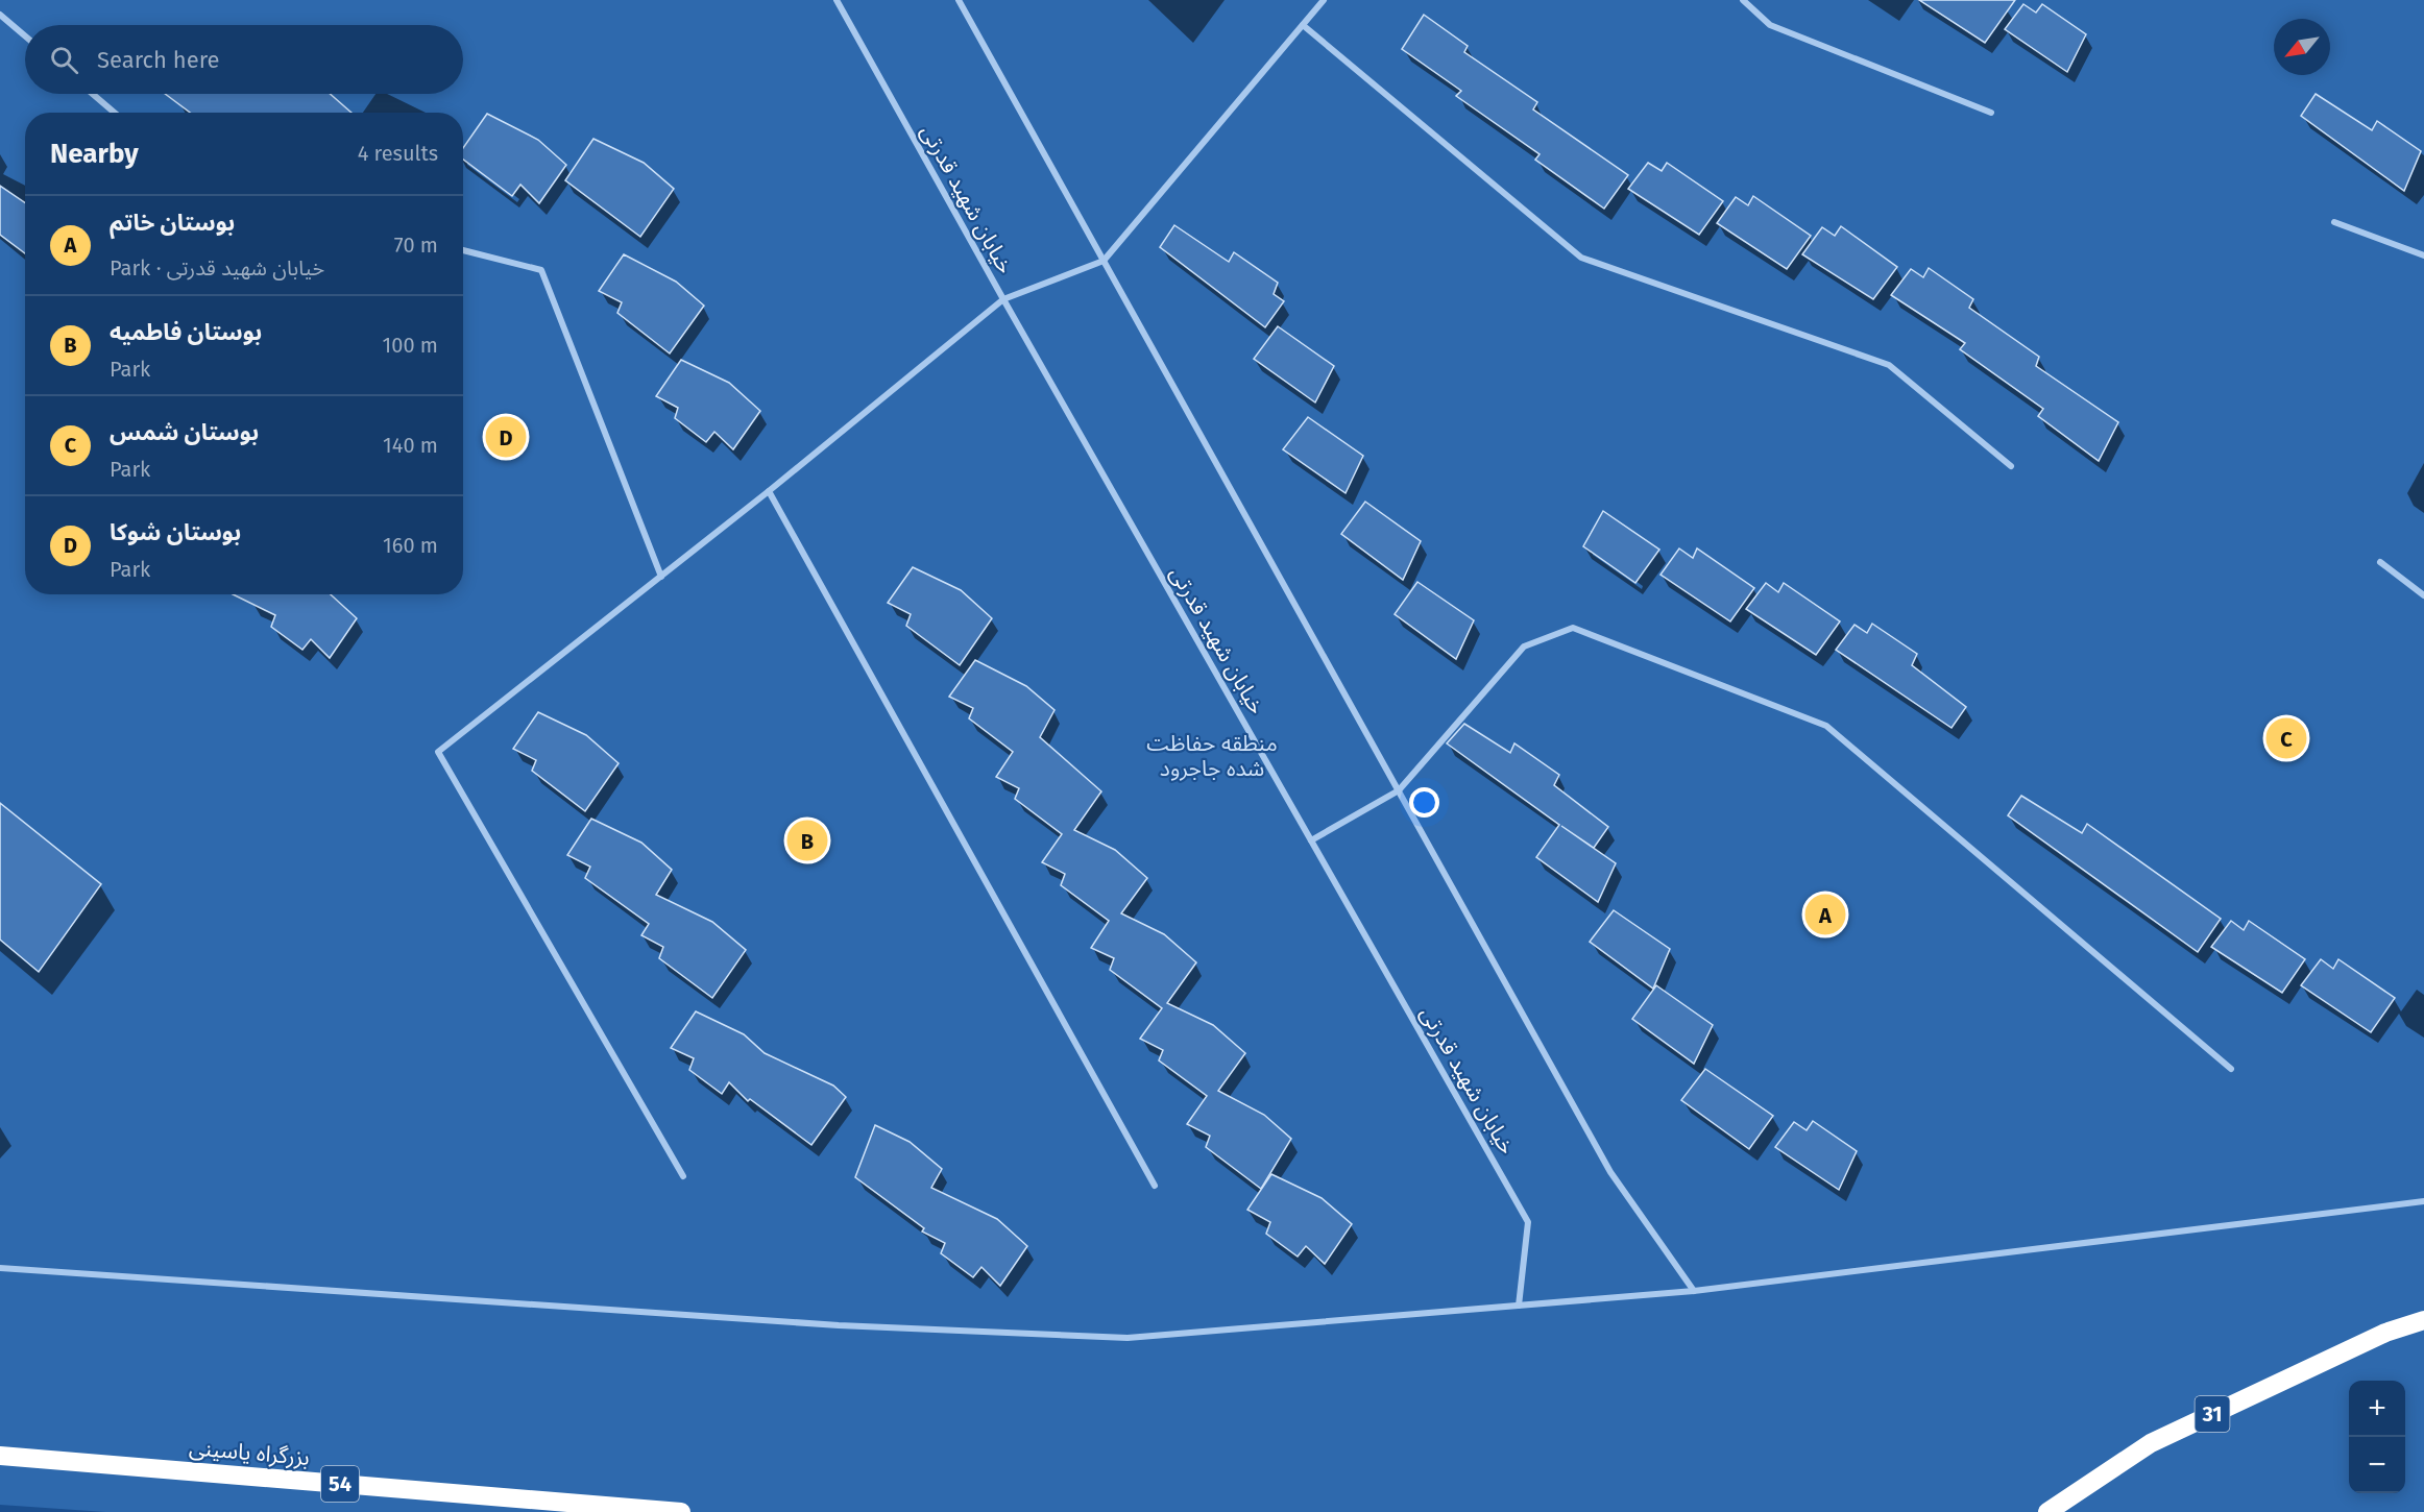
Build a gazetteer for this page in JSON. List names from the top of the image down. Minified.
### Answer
{"streets":{"highway":["31","بزرگراه یاسینی","54"],"street":["خیابان شهید قدرتی"]},"parks":["منطقه حفاظت شده جاجرود"],"north":"bottom left","page":{"search":"Search here","heading":["Nearby","4 results"],"list":[{"mark":"A","name":"بوستان خاتم","note":"Park · خیابان شهید قدرتی","value":"70 m"},{"mark":"B","name":"بوستان فاطمیه","note":"Park","value":"100 m"},{"mark":"C","name":"بوستان شمس","note":"Park","value":"140 m"},{"mark":"D","name":"بوستان شوکا","note":"Park","value":"160 m"}],"pins":["D","C","B","A"],"map_buttons":["+","−"]}}
